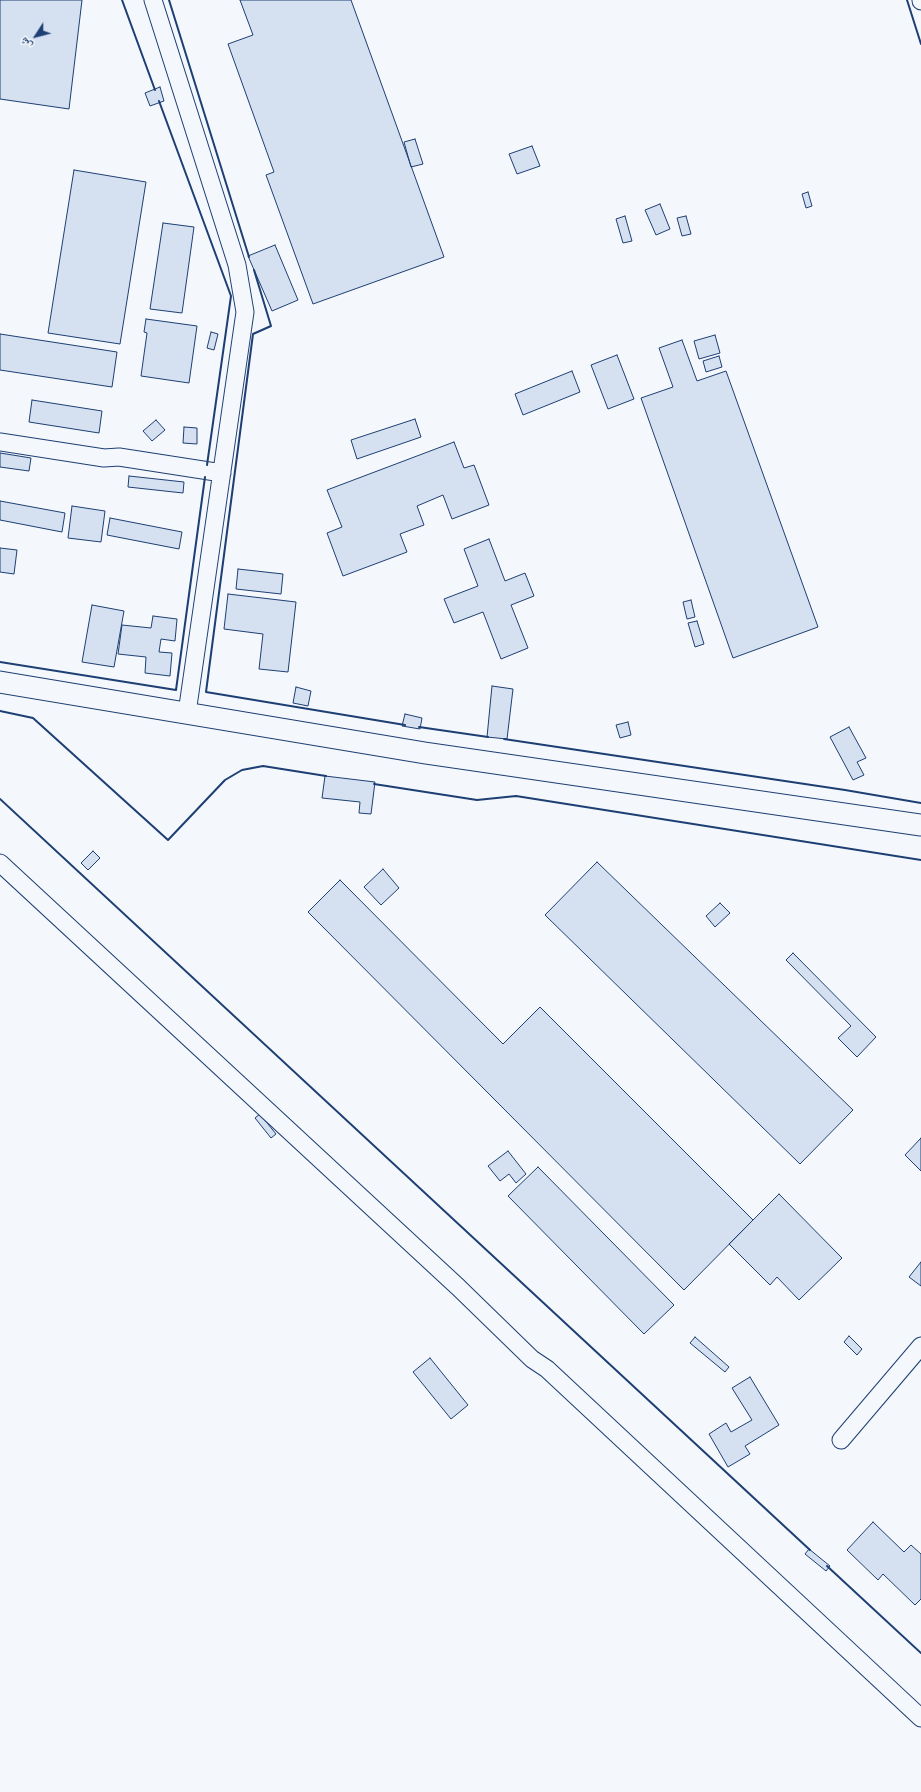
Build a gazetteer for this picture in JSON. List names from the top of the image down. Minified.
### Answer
{"north":"bottom left"}
